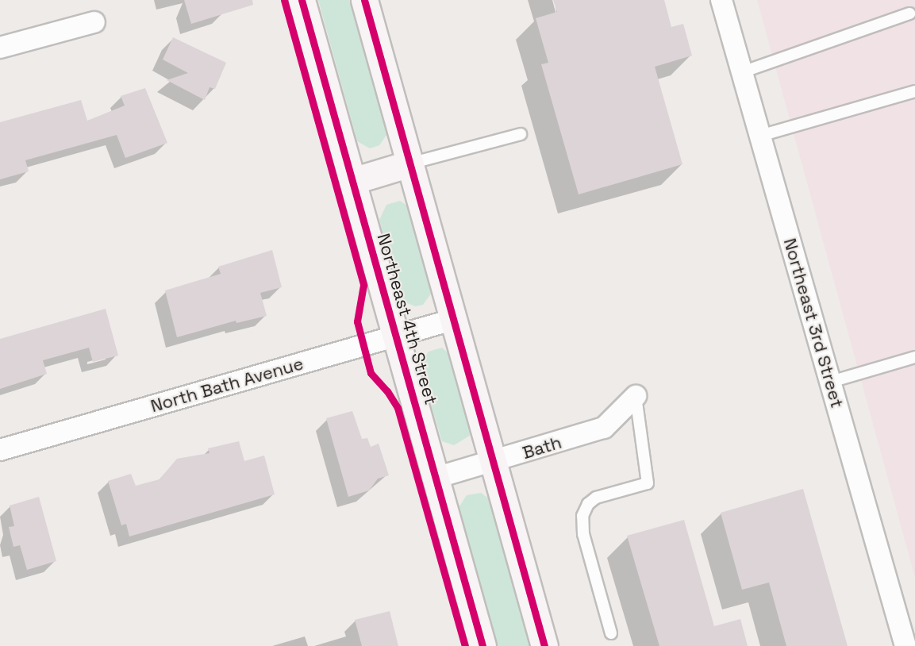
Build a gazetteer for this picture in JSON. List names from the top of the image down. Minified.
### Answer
{"streets":{"main road":["Northeast 4th Street"],"street":["Northeast 3rd Street","North Bath Avenue","Bath"]},"crossings":[["Northeast 4th Street","North Bath Avenue"],["Northeast 4th Street","Bath"]]}
